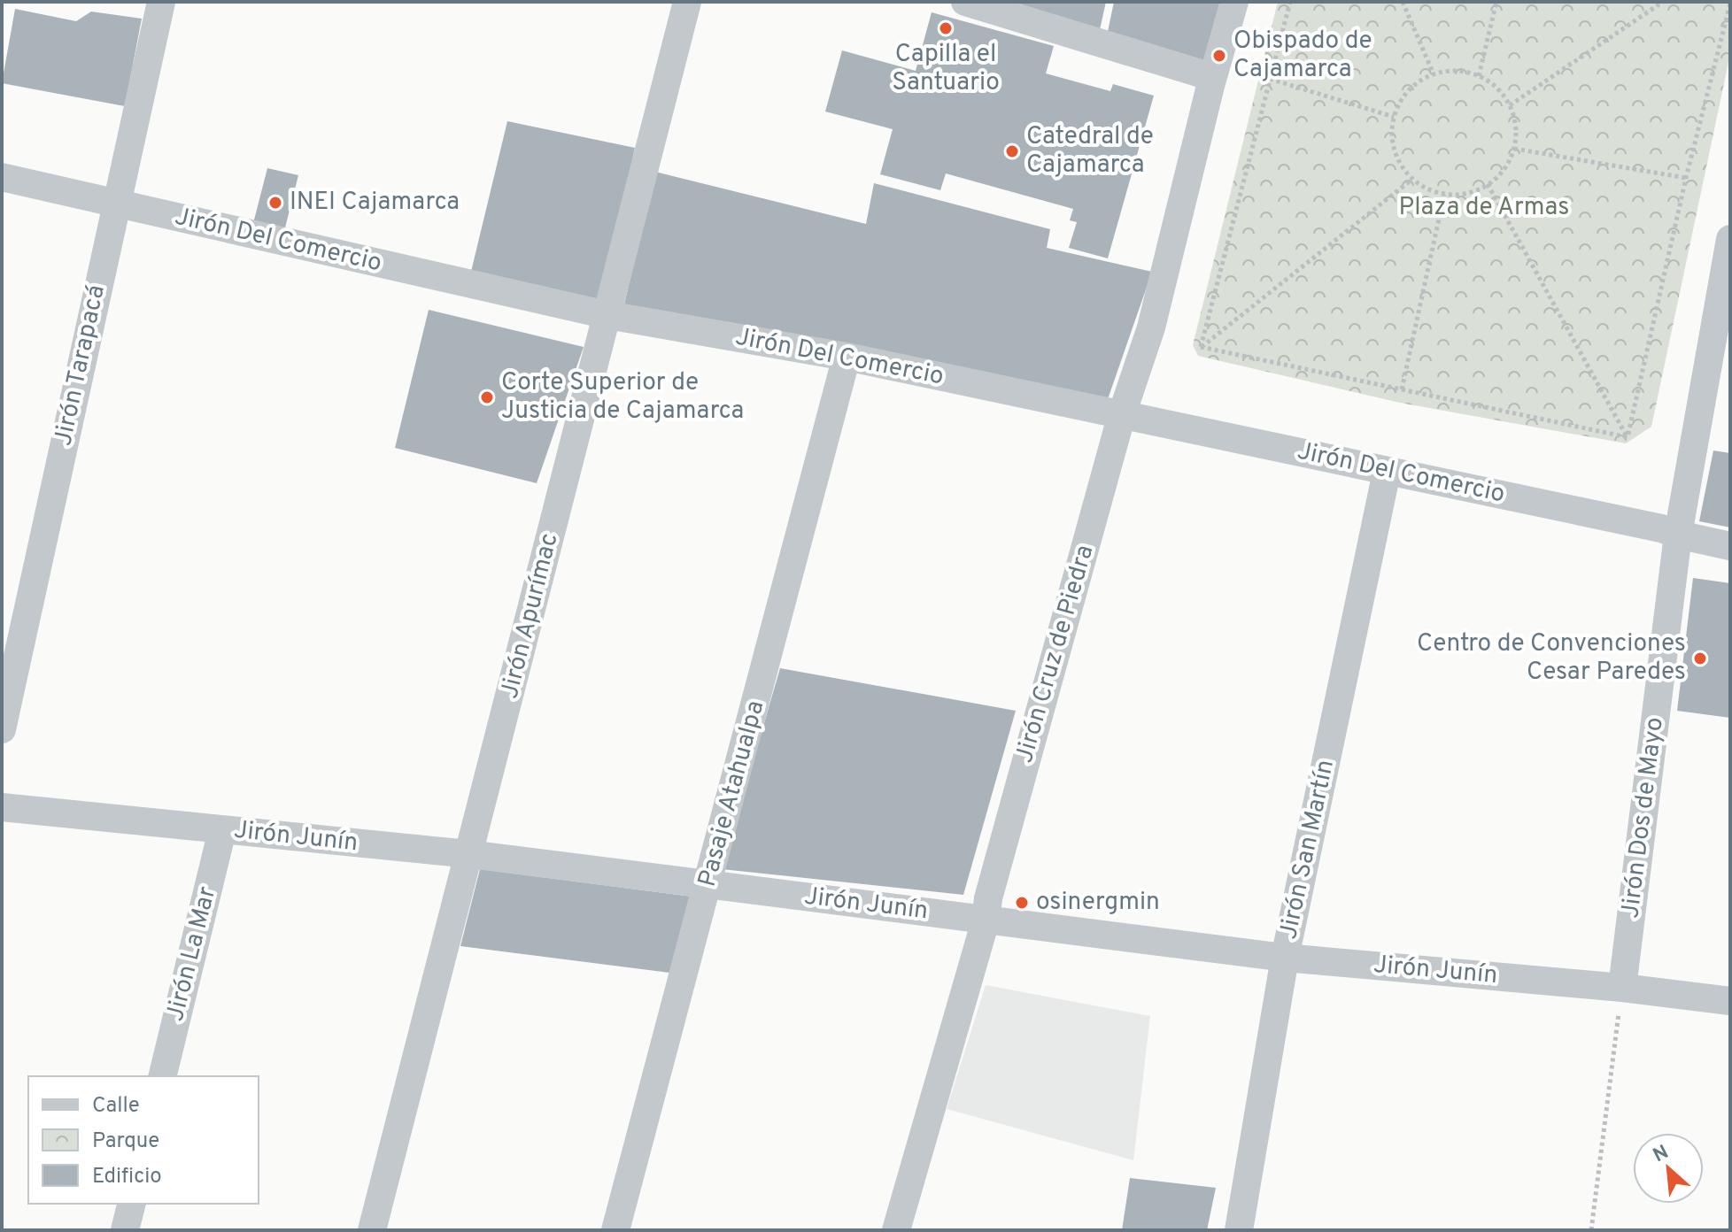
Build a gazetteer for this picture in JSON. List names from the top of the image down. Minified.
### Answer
{"streets":{"street":["Jirón Del Comercio","Jirón Tarapacá","Jirón Apurímac","Jirón Cruz de Piedra","Pasaje Atahualpa","Jirón Dos de Mayo","Jirón Junín","Jirón San Martín","Jirón La Mar"]},"crossings":[["Jirón Del Comercio","Jirón Tarapacá"],["Jirón Del Comercio","Jirón Apurímac"],["Jirón Del Comercio","Jirón Cruz de Piedra"],["Jirón Del Comercio","Pasaje Atahualpa"],["Jirón Del Comercio","Jirón Dos de Mayo"],["Jirón Del Comercio","Jirón San Martín"],["Jirón Apurímac","Jirón Junín"],["Jirón Cruz de Piedra","Jirón Junín"],["Pasaje Atahualpa","Jirón Junín"],["Jirón Dos de Mayo","Jirón Junín"],["Jirón Junín","Jirón San Martín"],["Jirón Junín","Jirón La Mar"]],"parks":["Plaza de Armas"],"places":["Capilla el Santuario","Obispado de Cajamarca","Catedral de Cajamarca","INEI Cajamarca","Corte Superior de Justicia de Cajamarca","Centro de Convenciones Cesar Paredes","osinergmin"],"legend":["Calle","Parque","Edificio"],"north":"top left"}
